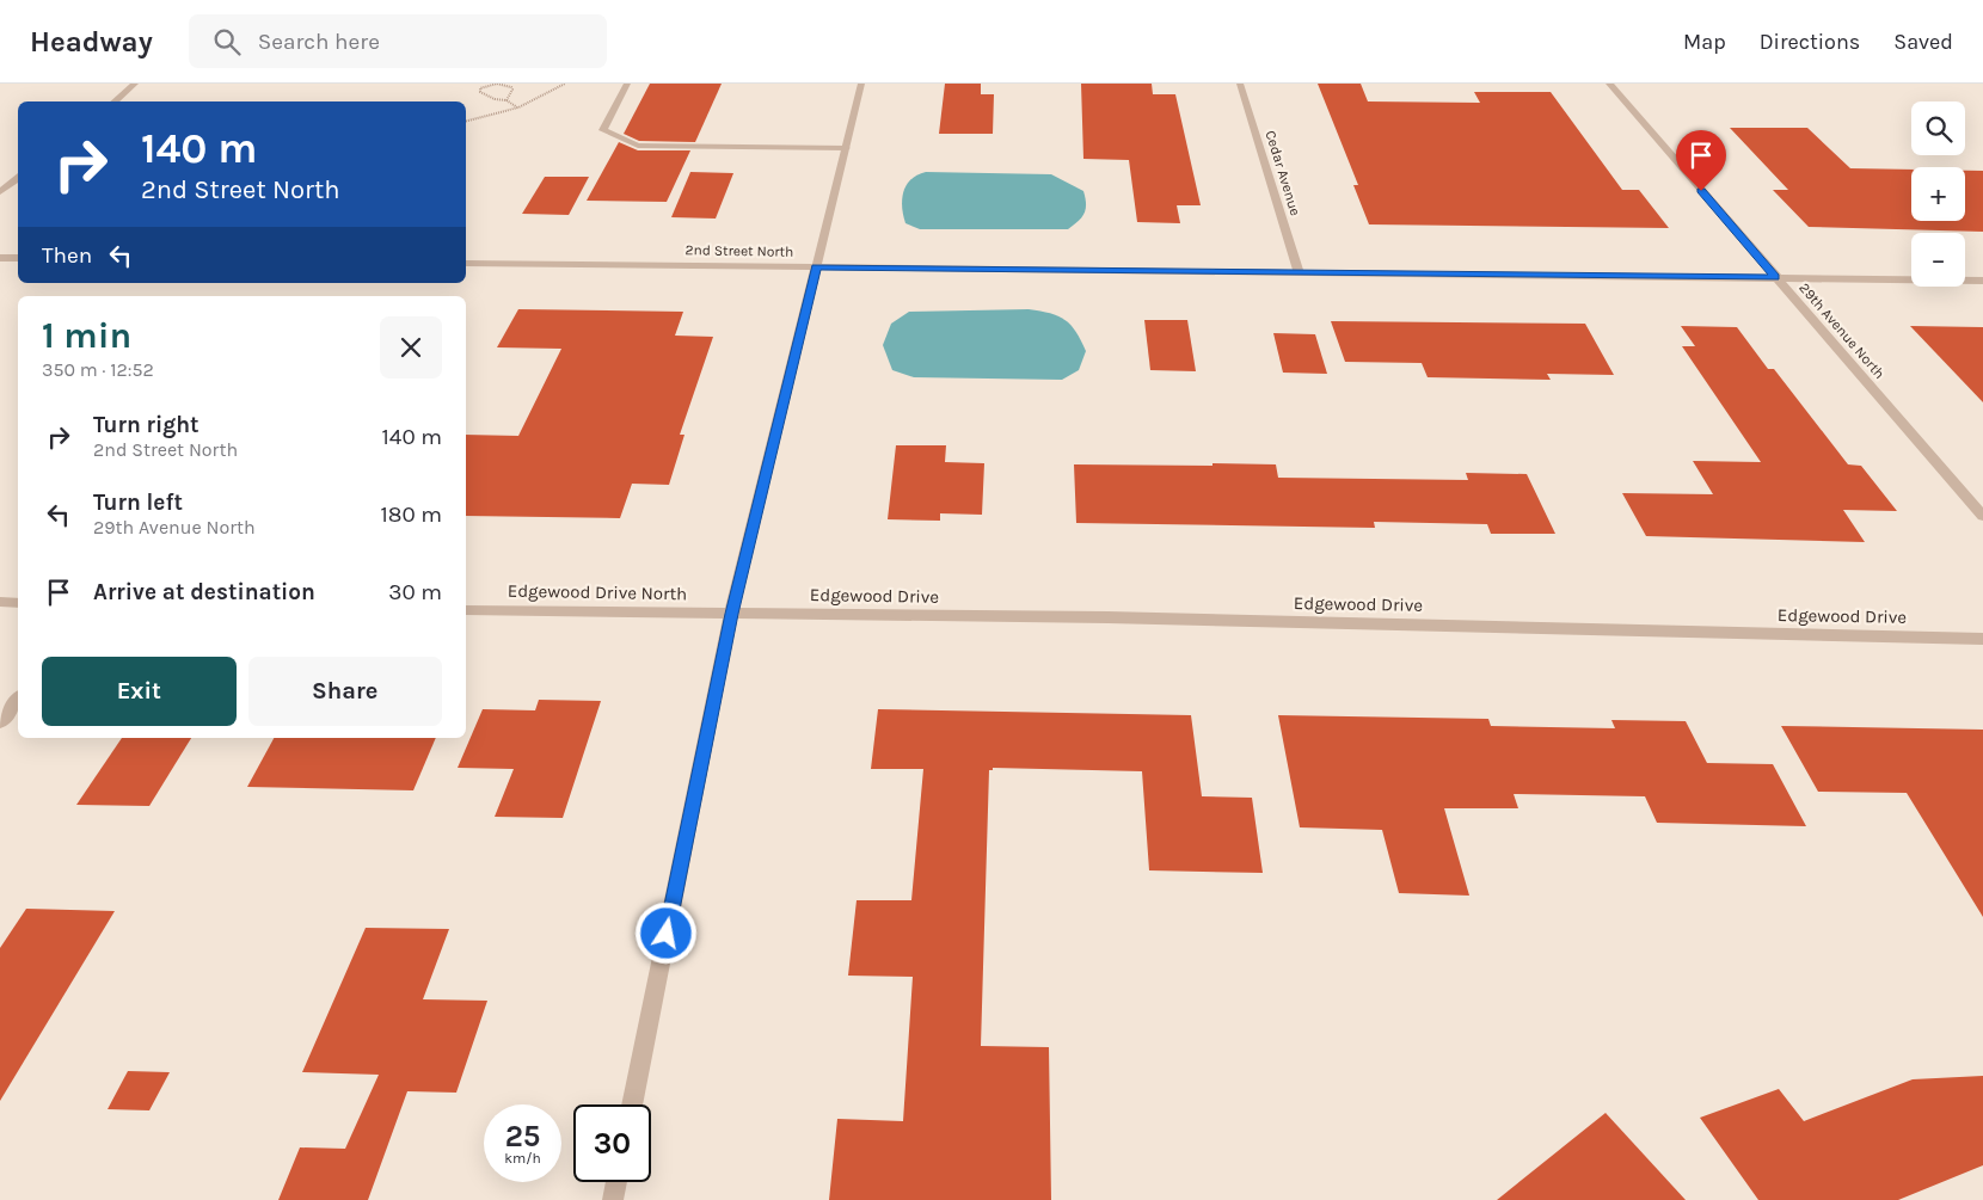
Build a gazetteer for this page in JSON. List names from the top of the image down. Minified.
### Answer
{"streets":{"street":["Cedar Avenue","2nd Street North","29th Avenue North","Edgewood Drive North","Edgewood Drive"]},"crossings":[["Cedar Avenue","2nd Street North"],["2nd Street North","29th Avenue North"],["Edgewood Drive North","Edgewood Drive"]],"page":{"header":"Headway","search":"Search here","nav":["Map","Directions","Saved"],"map_buttons":["+","−"],"turn":["140 m","2nd Street North"],"then":"Then","heading":["1 min","350 m · 12:52"],"list":[{"name":"Turn right","note":"2nd Street North","value":"140 m"},{"name":"Turn left","note":"29th Avenue North","value":"180 m"},{"name":"Arrive at destination","value":"30 m"}],"buttons":["Exit","Share"],"speed":"25 km/h","limit":"30"}}
